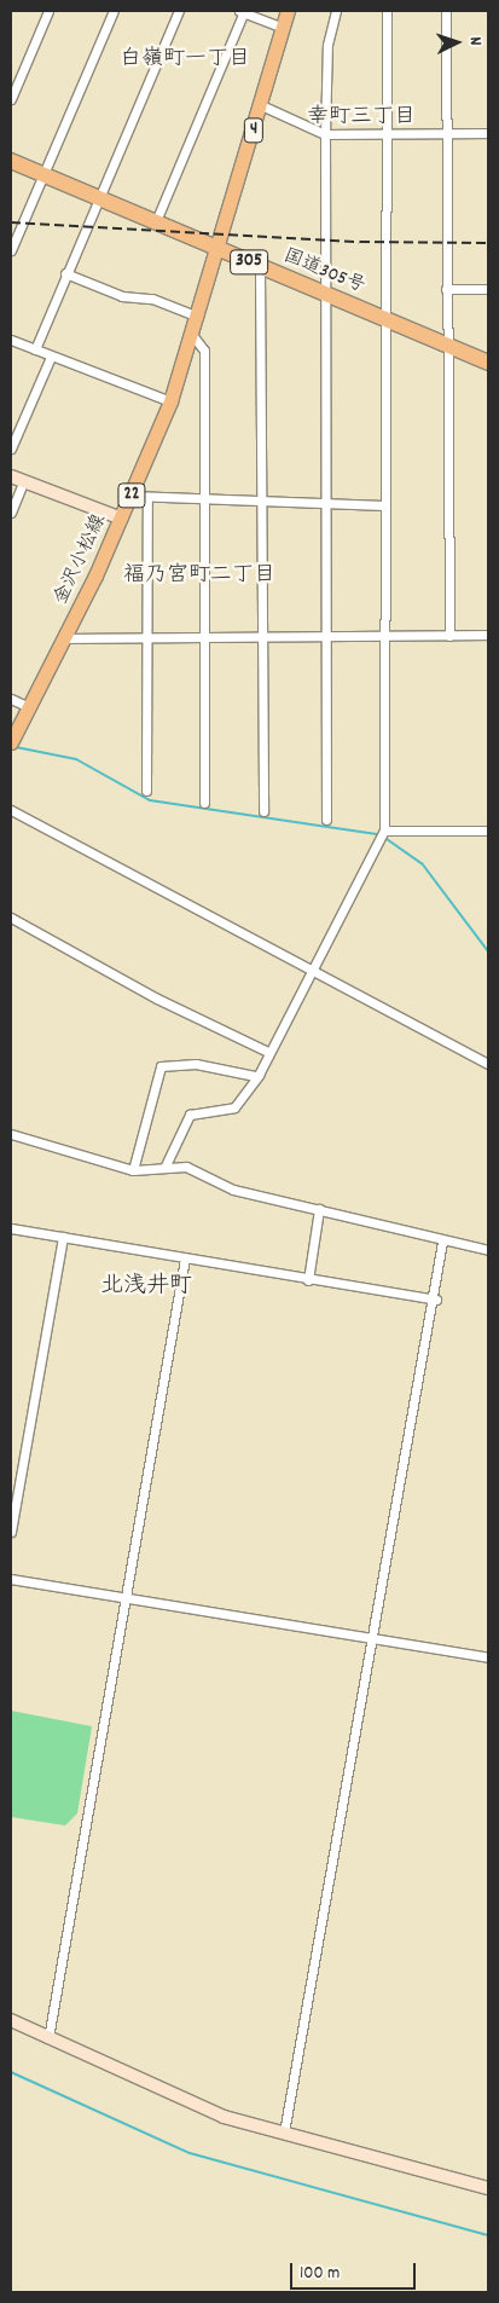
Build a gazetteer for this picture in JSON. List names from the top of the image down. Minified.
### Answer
{"streets":{"highway":["305","国道305号"],"main road":["4","22","金沢小松線"]},"crossings":[["4","国道305号"],["4","金沢小松線"],["国道305号","金沢小松線"]],"districts":["白嶺町一丁目","幸町三丁目","福乃宮町二丁目","北浅井町"],"scale_bar":"100 m","north":"right"}
